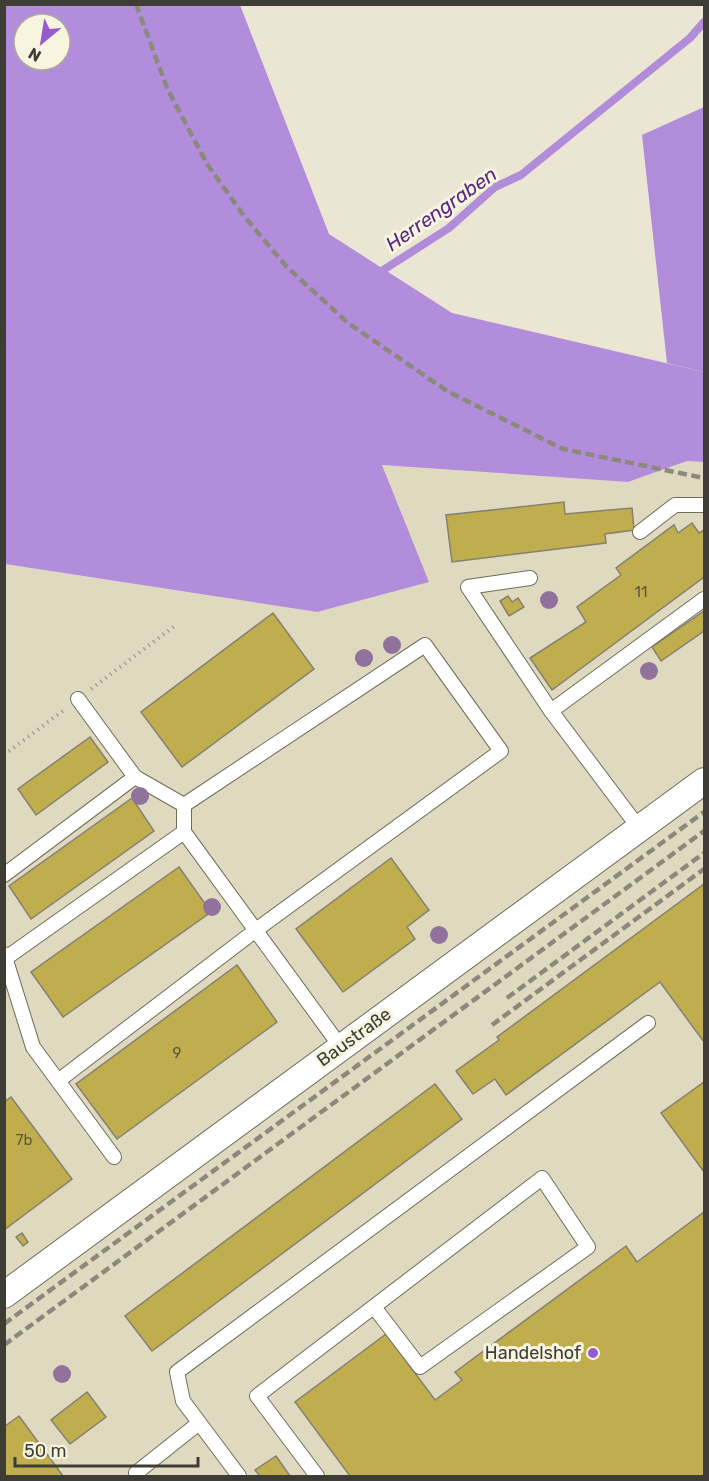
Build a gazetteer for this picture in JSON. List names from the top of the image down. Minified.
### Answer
{"streets":{"street":["Baustraße"]},"water":["Herrengraben"],"places":["Handelshof"],"house_numbers":["11","9","7b"],"scale_bar":"50 m","north":"bottom left"}
